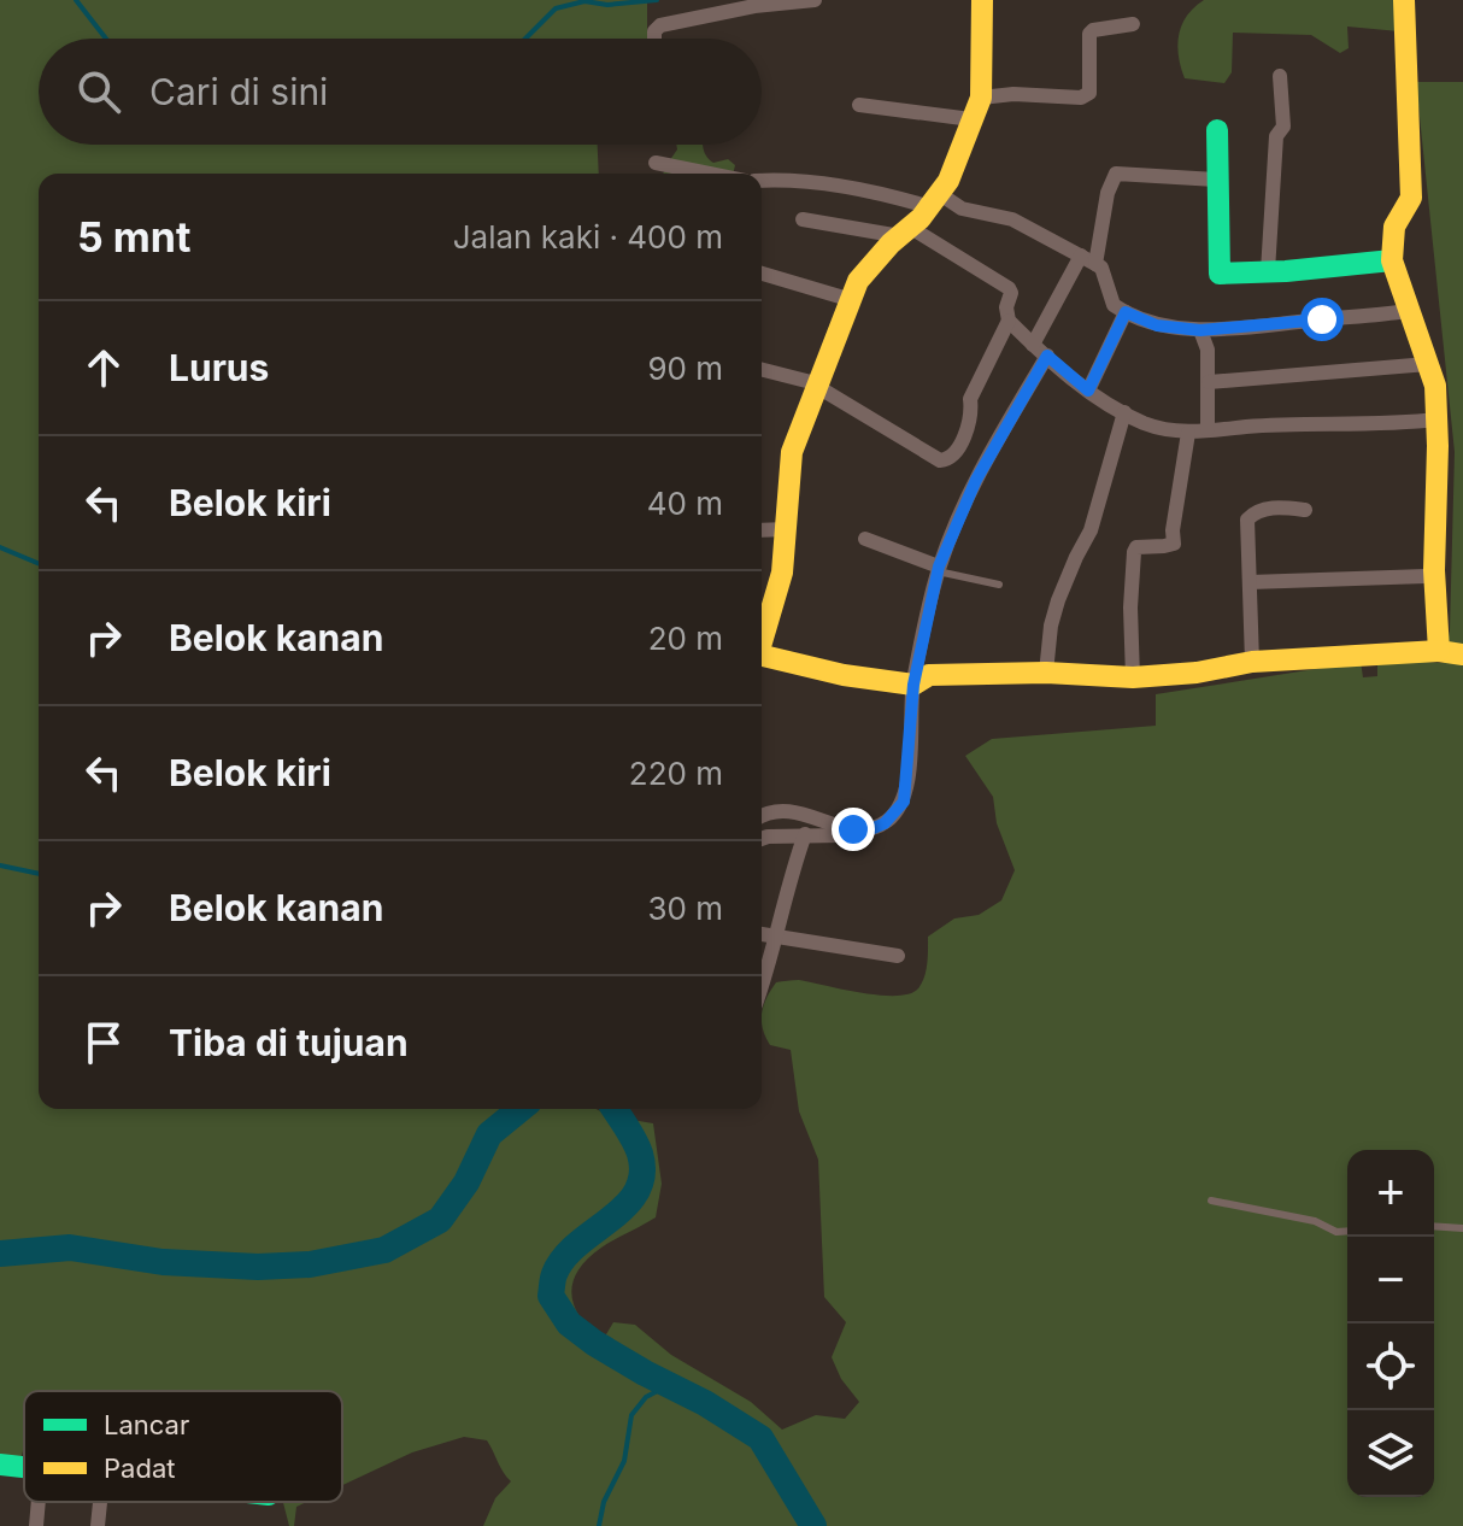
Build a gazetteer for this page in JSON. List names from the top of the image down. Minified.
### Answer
{"legend":["Lancar","Padat"],"page":{"search":"Cari di sini","heading":["5 mnt","Jalan kaki · 400 m"],"list":[["Lurus","90 m"],["Belok kiri","40 m"],["Belok kanan","20 m"],["Belok kiri","220 m"],["Belok kanan","30 m"],"Tiba di tujuan"],"map_buttons":["+","−"]}}
